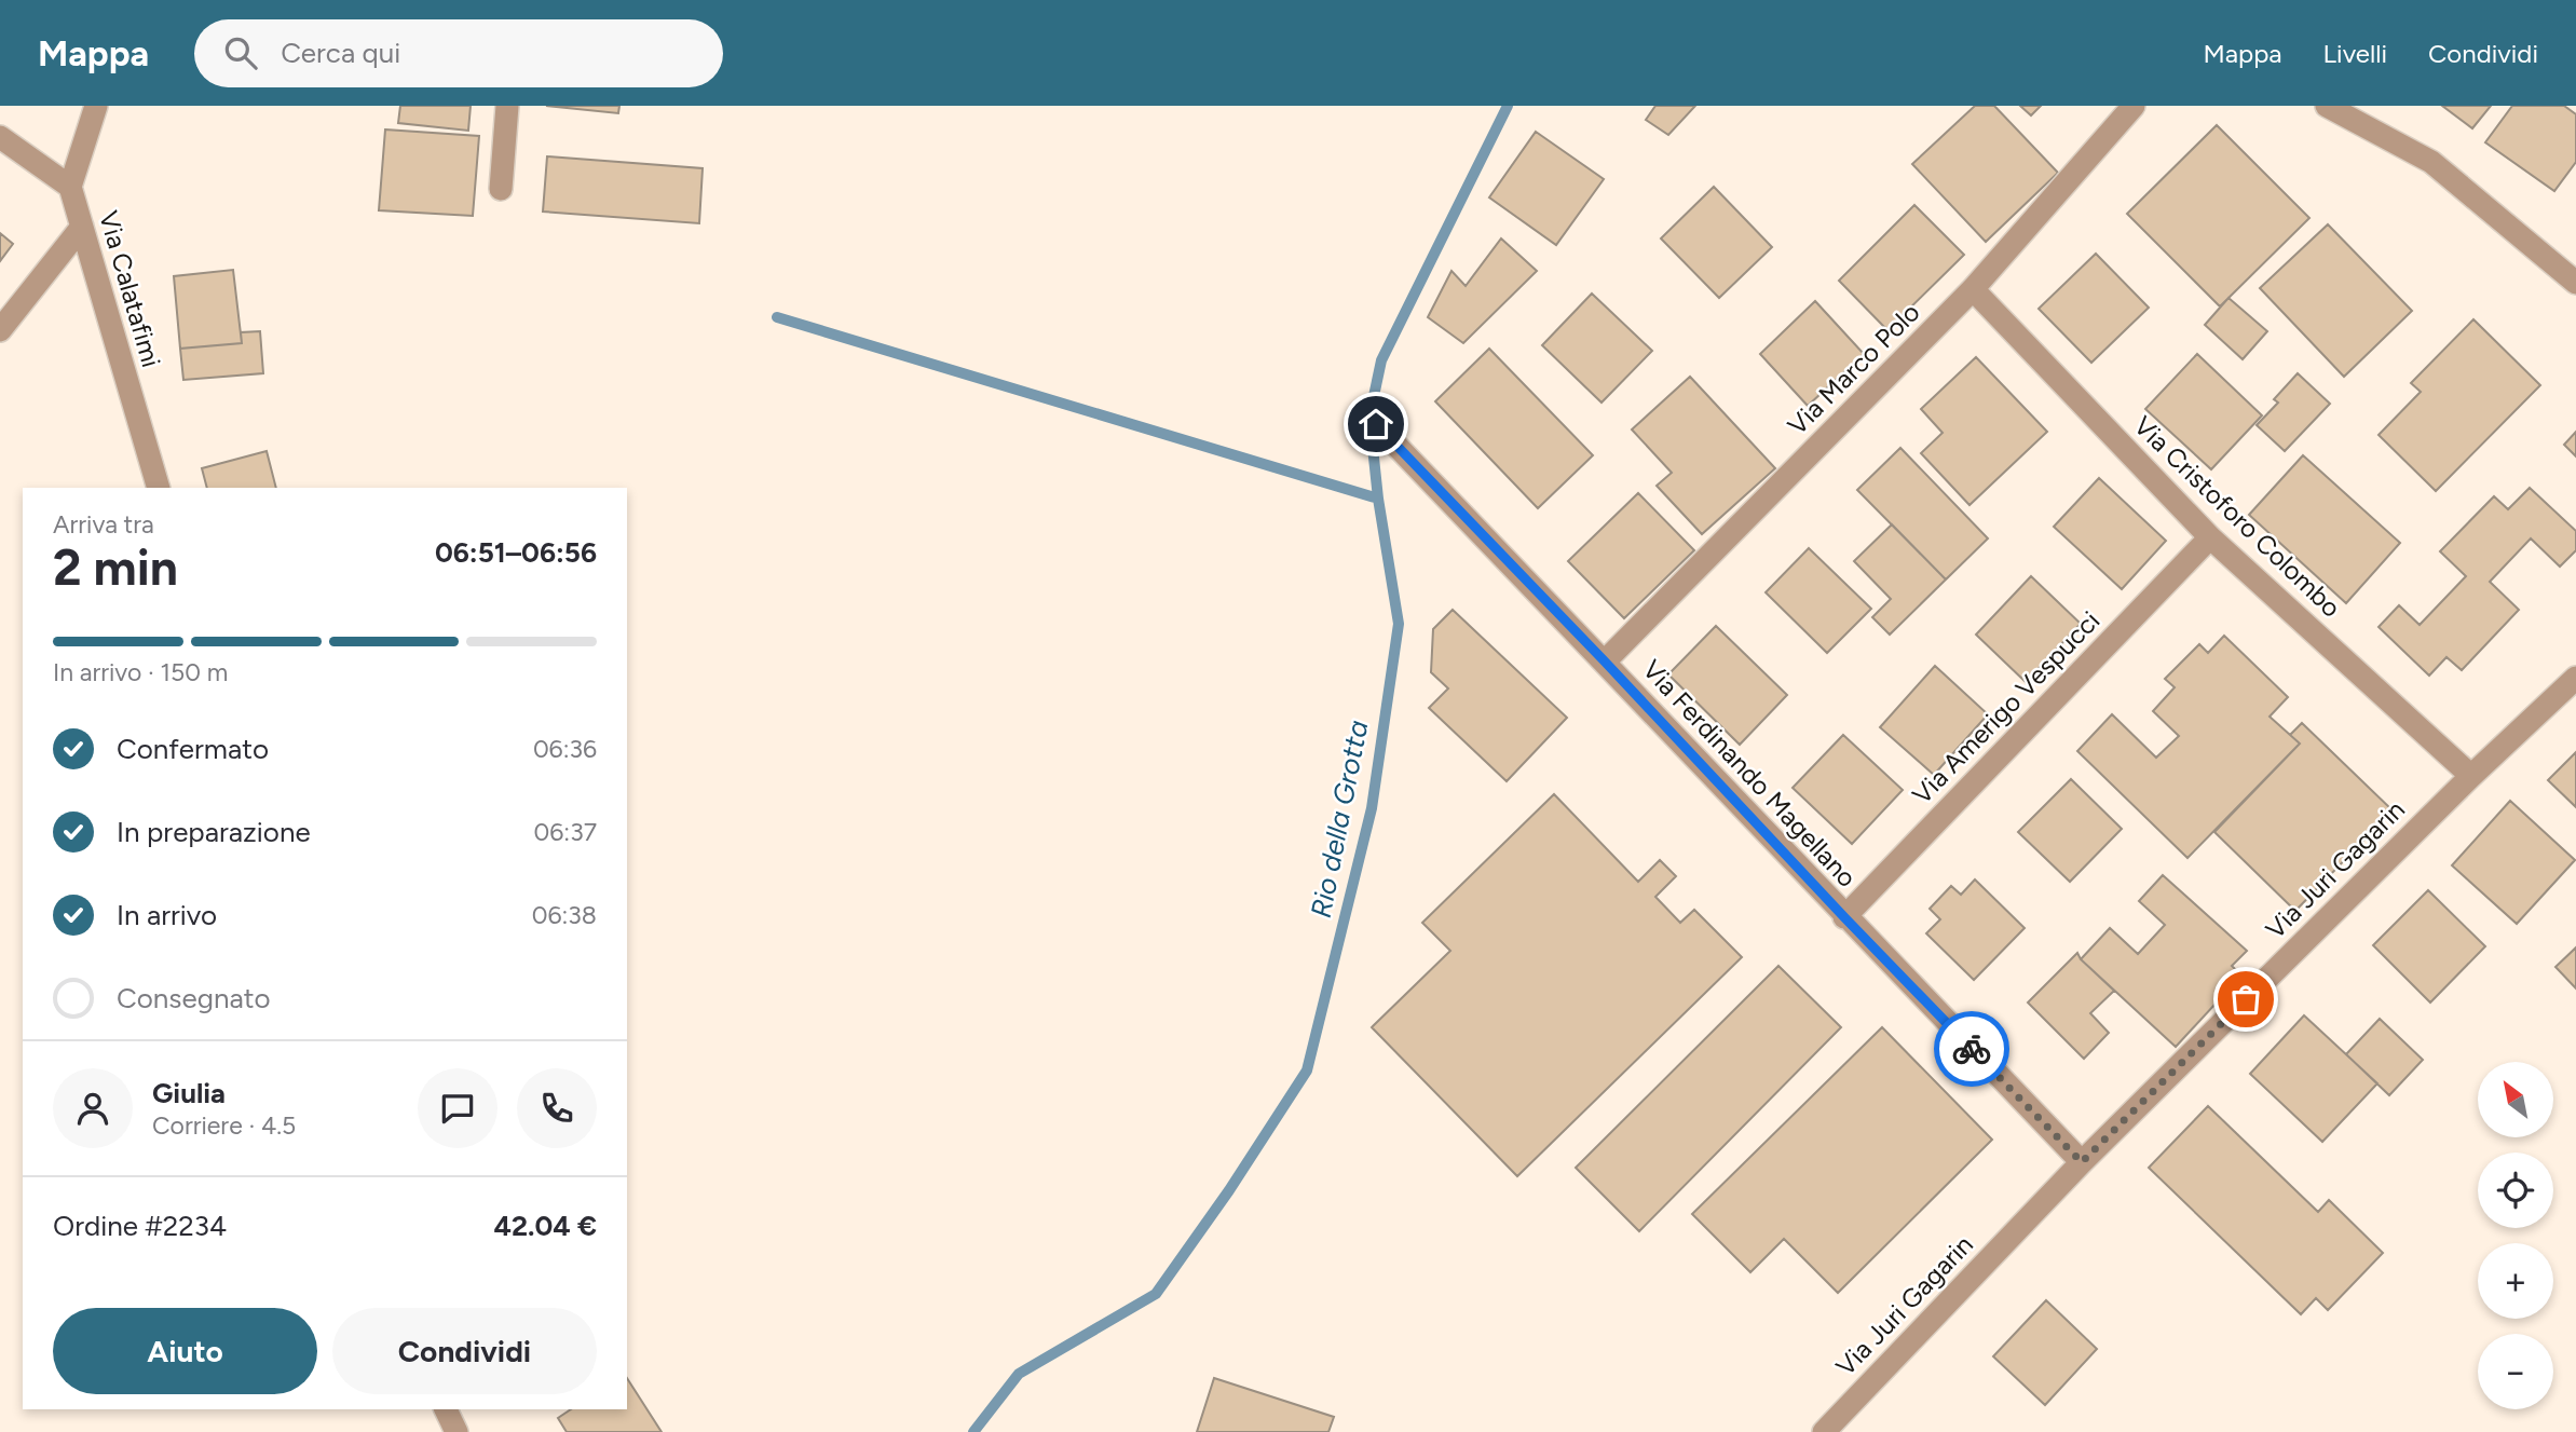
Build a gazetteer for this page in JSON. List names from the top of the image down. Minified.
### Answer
{"streets":{"street":["Via Calatafimi","Via Marco Polo","Via Cristoforo Colombo","Via Amerigo Vespucci","Via Ferdinando Magellano","Via Juri Gagarin"]},"crossings":[["Via Marco Polo","Via Cristoforo Colombo"],["Via Marco Polo","Via Ferdinando Magellano"],["Via Cristoforo Colombo","Via Amerigo Vespucci"],["Via Cristoforo Colombo","Via Juri Gagarin"],["Via Amerigo Vespucci","Via Ferdinando Magellano"],["Via Ferdinando Magellano","Via Juri Gagarin"]],"water":["Rio della Grotta"],"north":"top left","page":{"header":"Mappa","search":"Cerca qui","nav":["Mappa","Livelli","Condividi"],"heading":["2 min","Arriva tra","06:51–06:56"],"panel":["Giulia","Corriere · 4.5","Ordine #2234","42.04 €"],"bar":"In arrivo · 150 m","list":[["Confermato","06:36"],["In preparazione","06:37"],["In arrivo","06:38"],"Consegnato"],"map_buttons":["+","−"],"buttons":["Aiuto","Condividi"]}}
